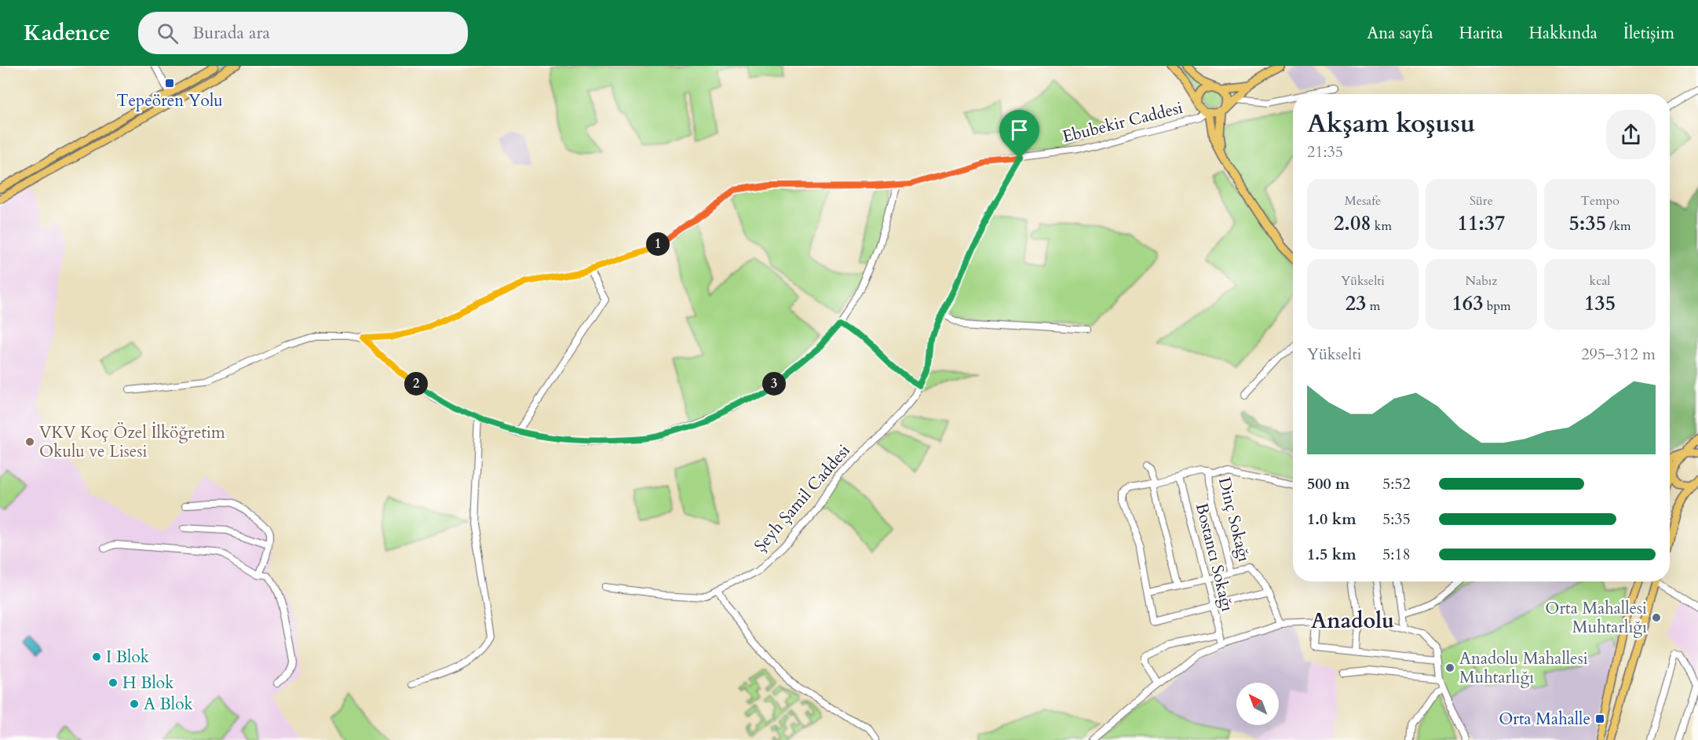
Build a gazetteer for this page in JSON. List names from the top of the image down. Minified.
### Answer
{"streets":{"street":["Ebubekir Caddesi","Şeyh Şamil Caddesi","Dinç Sokağı","Bostancı Sokağı"]},"crossings":[["Ebubekir Caddesi","Şeyh Şamil Caddesi"]],"districts":["Anadolu"],"places":{"transit":["Tepeören Yolu","Orta Mahalle"],"other":["VKV Koç Özel İlköğretim Okulu ve Lisesi","Orta Mahallesi Muhtarlığı","I Blok","Anadolu Mahallesi Muhtarlığı","H Blok","A Blok"]},"north":"top left","page":{"header":"Kadence","search":"Burada ara","nav":["Ana sayfa","Harita","Hakkında","İletişim"],"heading":["Akşam koşusu","21:35"],"stats":[["Mesafe","2.08 km"],["Süre","11:37"],["Tempo","5:35 /km"],["Yükselti","23 m"],["Nabız","163 bpm"],["kcal","135"]],"pins":["1","2","3"],"chart":["Yükselti","295–312 m"],"list":[{"name":"500 m","note":"5:52"},{"name":"1.0 km","note":"5:35"},{"name":"1.5 km","note":"5:18"}]}}
